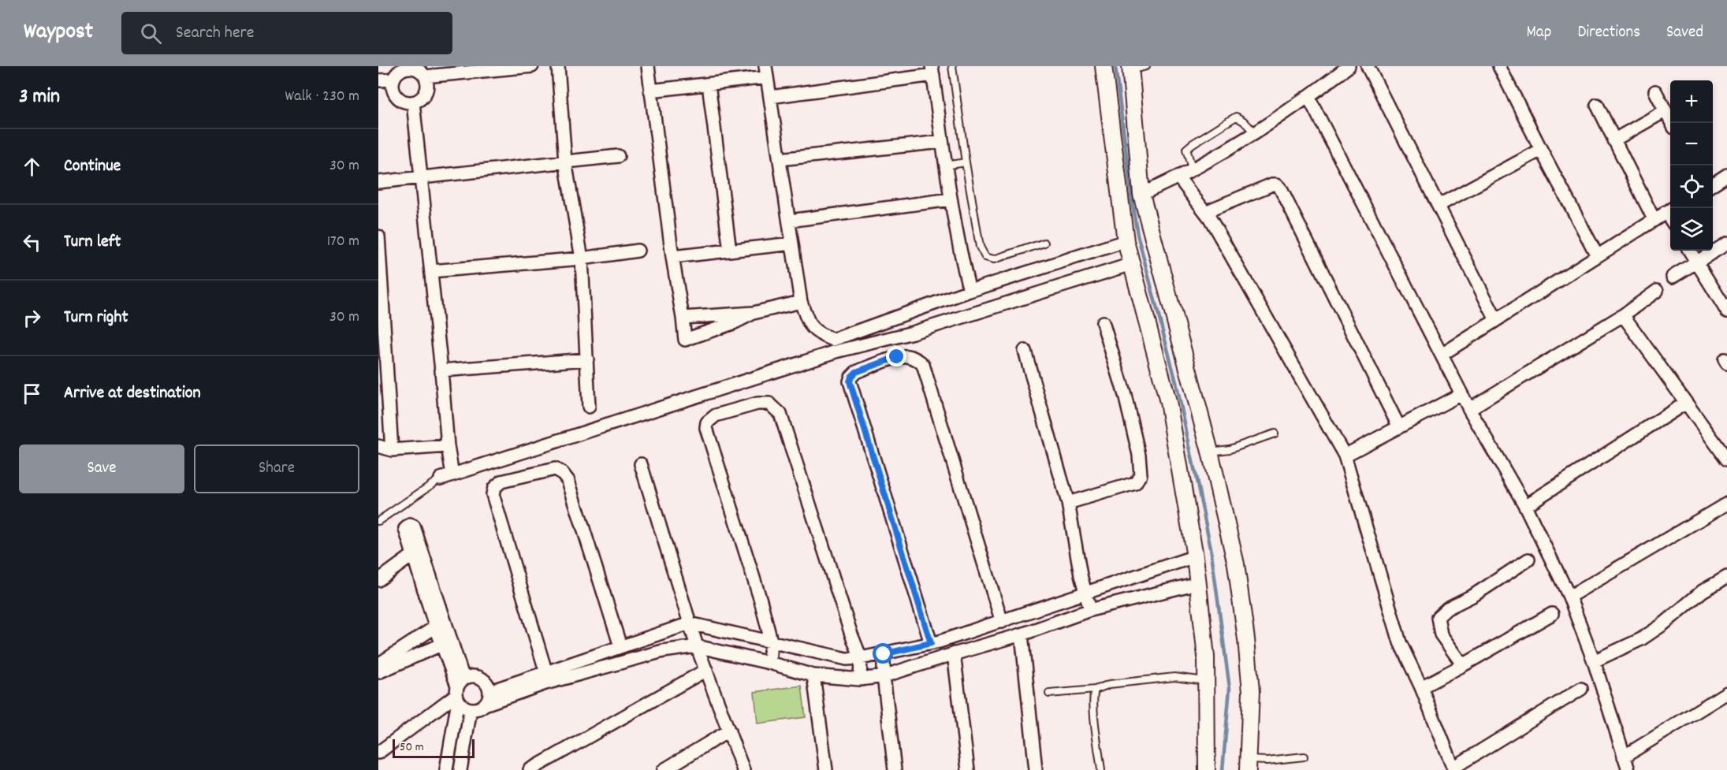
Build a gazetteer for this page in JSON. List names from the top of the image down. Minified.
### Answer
{"scale_bar":"50 m","page":{"header":"Waypost","search":"Search here","nav":["Map","Directions","Saved"],"heading":["3 min","Walk · 230 m"],"map_buttons":["+","−"],"list":[["Continue","30 m"],["Turn left","170 m"],["Turn right","30 m"],"Arrive at destination"],"buttons":["Save","Share"],"scale":"50 m"}}
